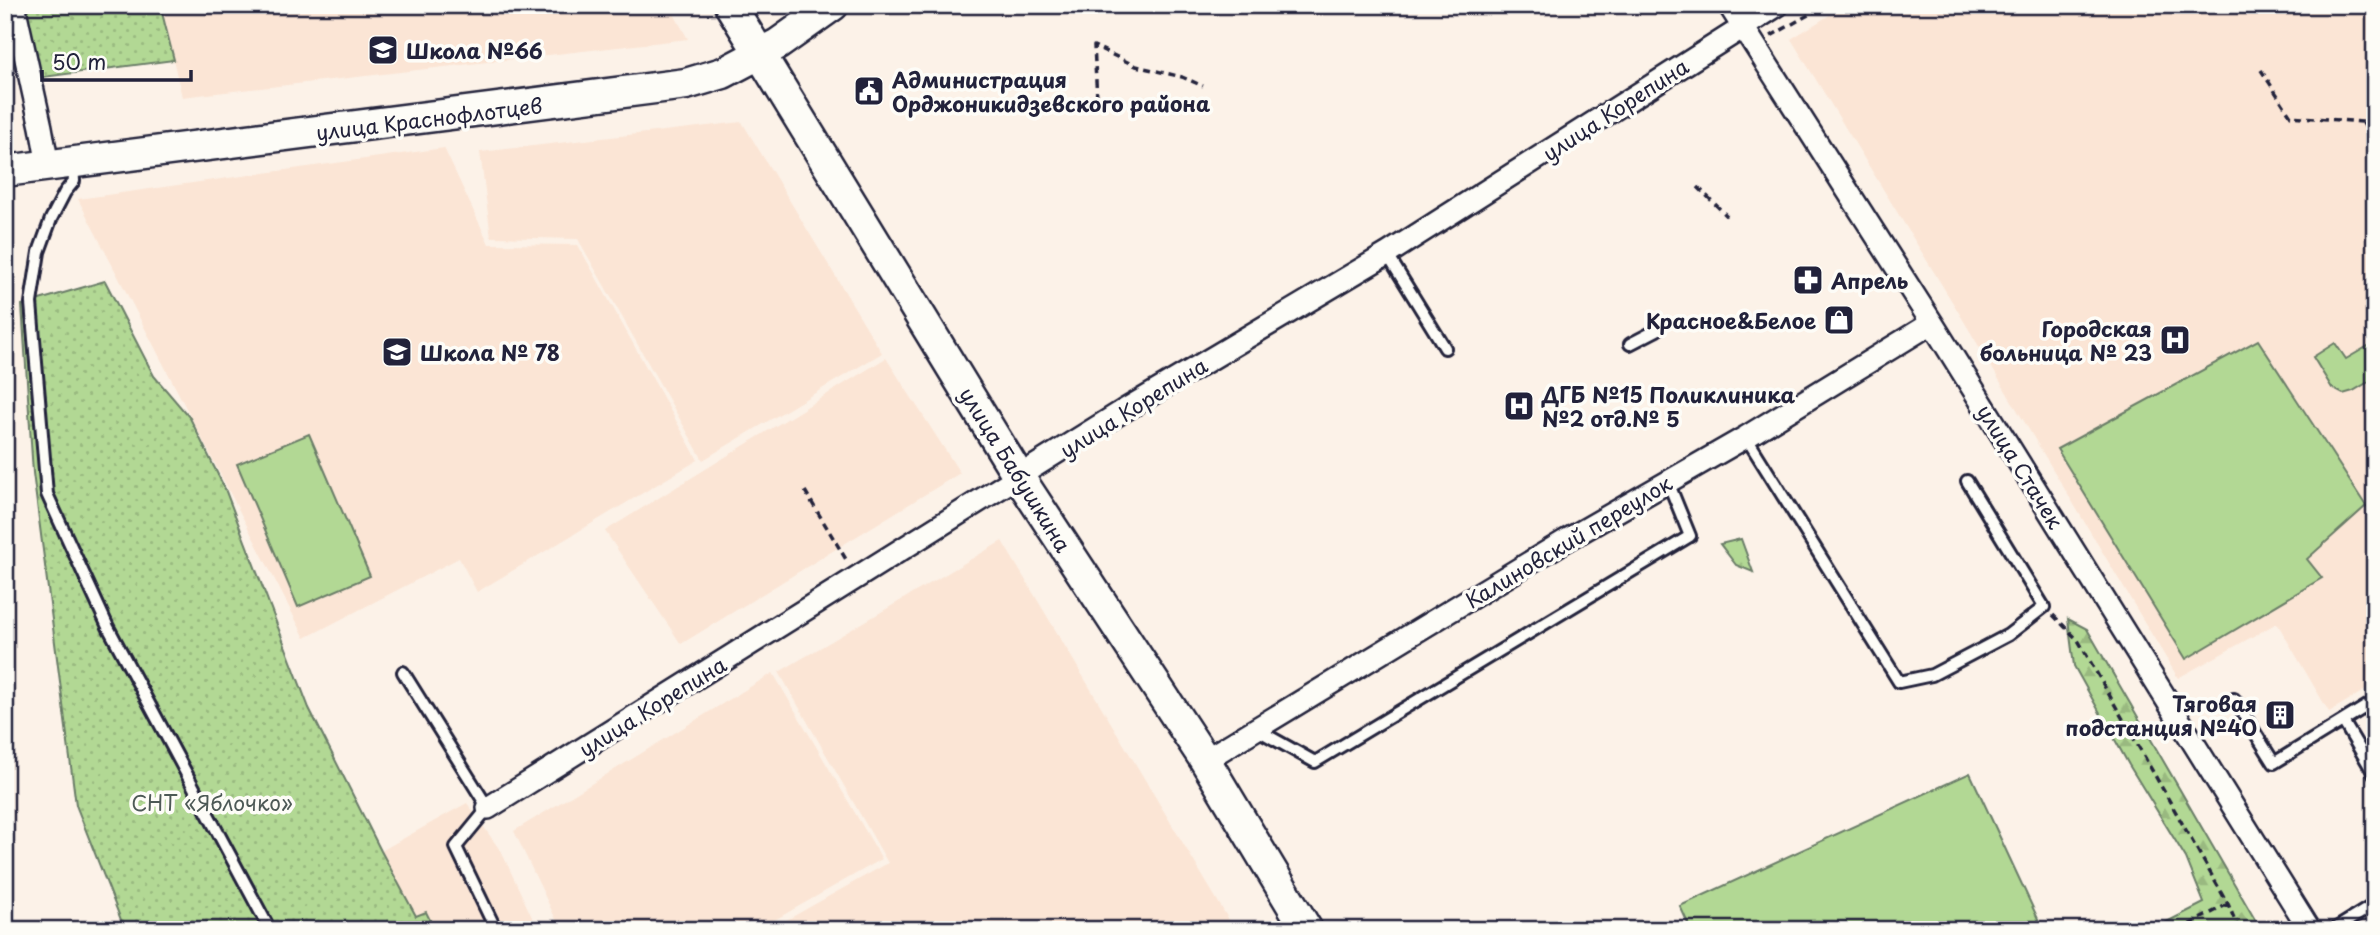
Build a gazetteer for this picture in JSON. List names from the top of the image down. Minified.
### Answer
{"streets":{"street":["улица Корепина","улица Краснофлотцев","улица Стачек","улица Бабушкина","Калиновский переулок"]},"crossings":[["улица Корепина","улица Стачек"],["улица Корепина","улица Бабушкина"],["улица Краснофлотцев","улица Бабушкина"],["улица Стачек","Калиновский переулок"],["улица Бабушкина","Калиновский переулок"]],"parks":["СНТ «Яблочко»"],"places":{"school or university":["Школа №66","Школа № 78"],"public building":["Администрация Орджоникидзевского района"],"pharmacy":["Апрель"],"shop":["Красное&Белое"],"hospital":["Городская больница № 23","ДГБ №15 Поликлиника №2 отд.№ 5"],"building":["Тяговая подстанция №40"]},"scale_bar":"50 m"}
